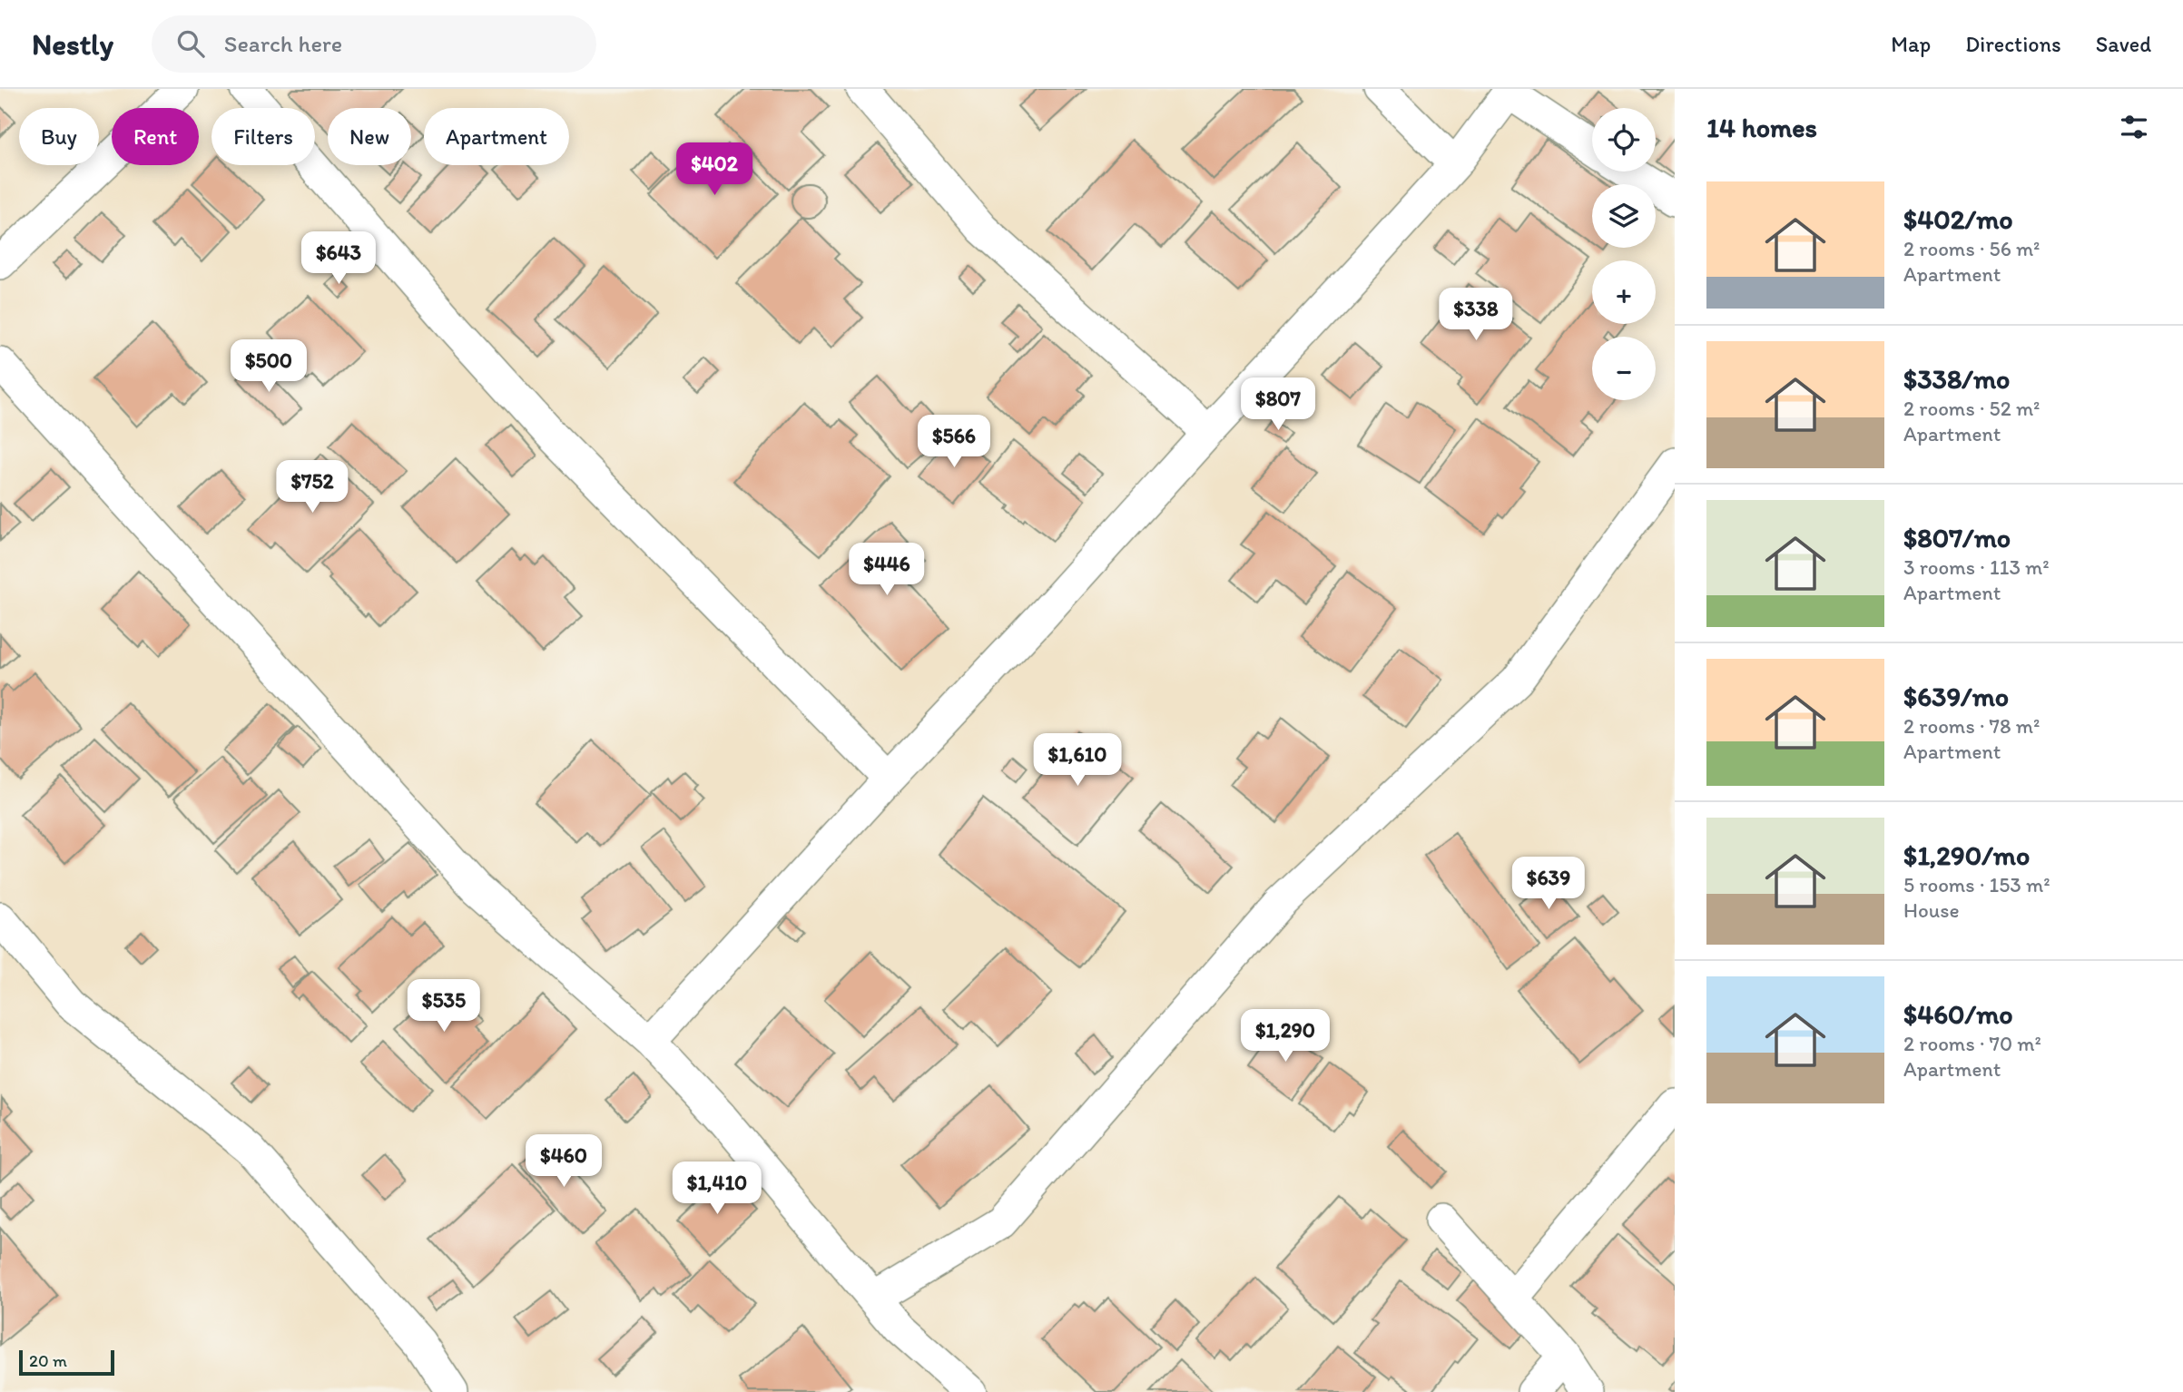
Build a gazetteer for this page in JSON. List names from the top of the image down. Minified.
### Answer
{"scale_bar":"20 m","page":{"header":"Nestly","search":"Search here","nav":["Map","Directions","Saved"],"heading":"14 homes","map_buttons":["+","−"],"chip":["Buy","Rent","Filters","New","Apartment"],"price":["$402","$643","$338","$500","$807","$566","$752","$446","$1,610","$639","$535","$1,290","$460","$1,410"],"list":[{"name":"$402/mo","note":"2 rooms · 56 m² · Apartment"},{"name":"$338/mo","note":"2 rooms · 52 m² · Apartment"},{"name":"$807/mo","note":"3 rooms · 113 m² · Apartment"},{"name":"$639/mo","note":"2 rooms · 78 m² · Apartment"},{"name":"$1,290/mo","note":"5 rooms · 153 m² · House"},{"name":"$460/mo","note":"2 rooms · 70 m² · Apartment"}],"scale":"20 m"}}
